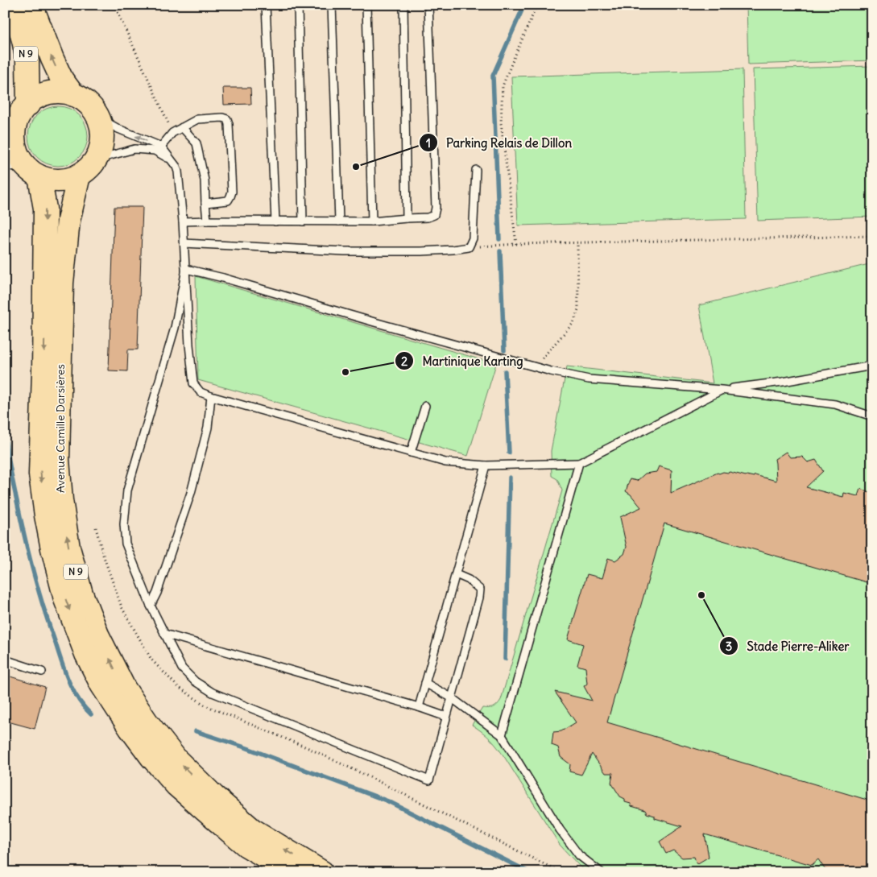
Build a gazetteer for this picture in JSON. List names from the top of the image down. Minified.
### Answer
{"streets":{"main road":["N 9","Avenue Camille Darsières"]},"crossings":[["N 9","Avenue Camille Darsières"]],"places":["Parking Relais de Dillon","Martinique Karting","Stade Pierre-Aliker"]}
